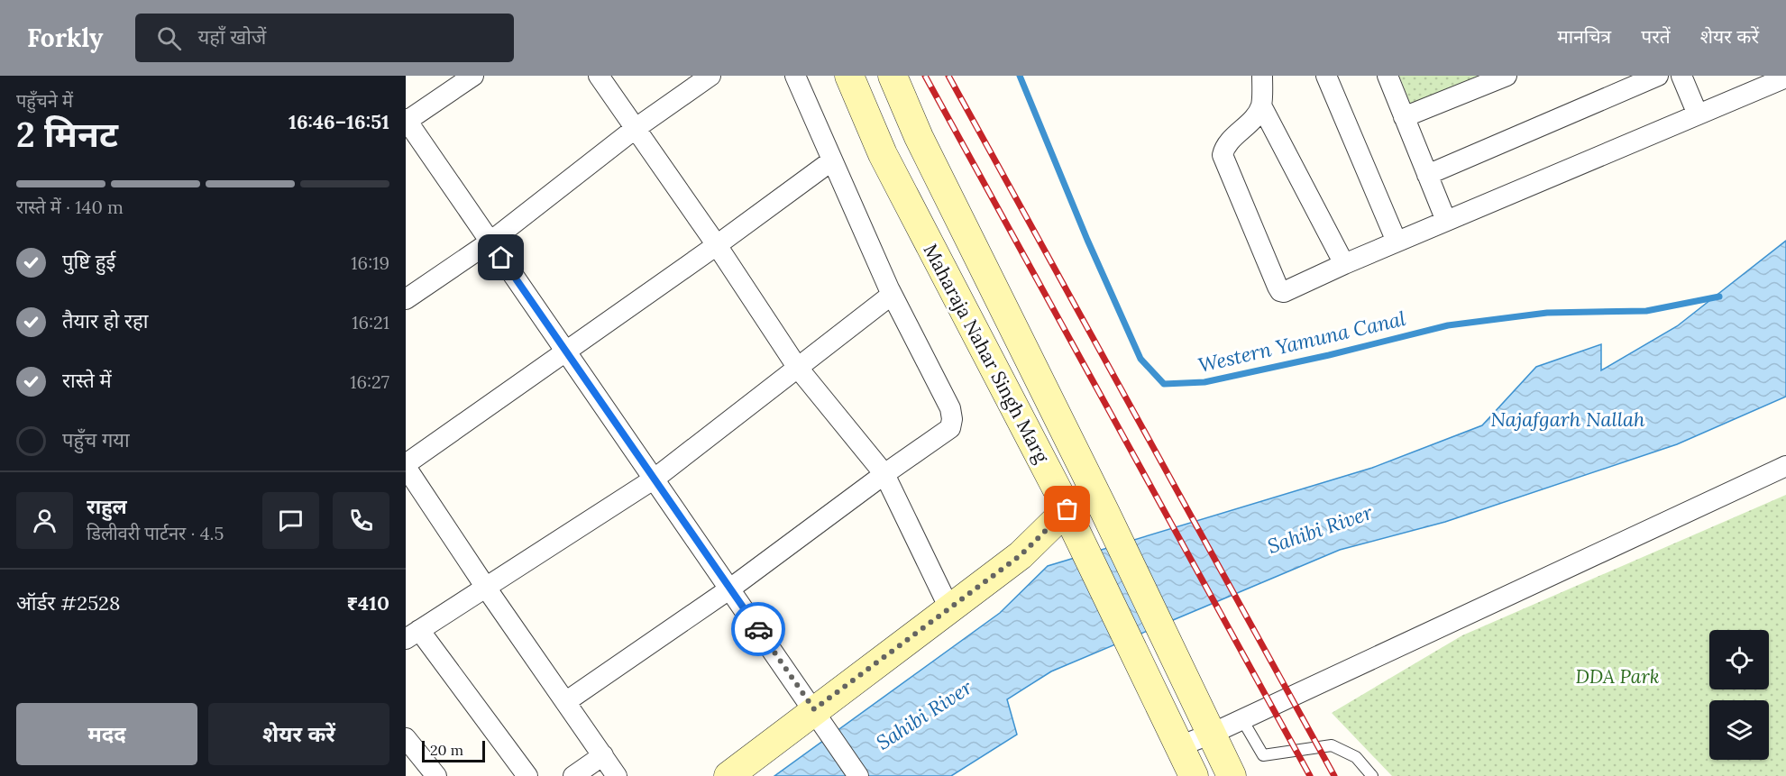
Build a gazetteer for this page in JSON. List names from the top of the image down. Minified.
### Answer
{"streets":{"main road":["Maharaja Nahar Singh Marg"]},"water":["Western Yamuna Canal","Najafgarh Nallah","Sahibi River"],"parks":["DDA Park"],"scale_bar":"20 m","page":{"header":"Forkly","search":"यहाँ खोजें","nav":["मानचित्र","परतें","शेयर करें"],"heading":["2 मिनट","पहुँचने में","16:46–16:51"],"panel":["राहुल","डिलीवरी पार्टनर · 4.5","ऑर्डर #2528","₹410"],"bar":"रास्ते में · 140 m","list":[["पुष्टि हुई","16:19"],["तैयार हो रहा","16:21"],["रास्ते में","16:27"],"पहुँच गया"],"buttons":["मदद","शेयर करें"],"scale":"20 m"}}
